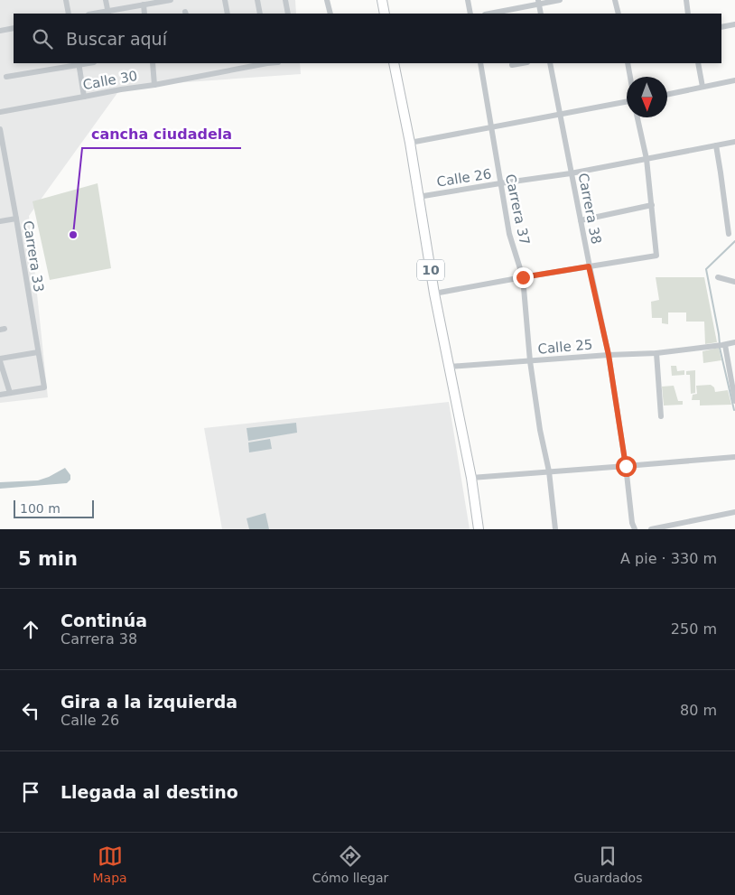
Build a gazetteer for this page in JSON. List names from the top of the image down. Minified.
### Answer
{"streets":{"main road":["10"],"street":["Calle 30","Calle 26","Carrera 38","Carrera 37","Carrera 33","Calle 25"]},"crossings":[["Calle 26","Carrera 38"],["Calle 26","Carrera 37"],["Calle 26","10"],["Carrera 38","Calle 25"],["Carrera 37","Calle 25"],["10","Calle 25"]],"places":["cancha ciudadela"],"scale_bar":"100 m","north":"bottom","page":{"search":"Buscar aquí","scale":"100 m","heading":["5 min","A pie · 330 m"],"list":[["Continúa","Carrera 38","250 m"],["Gira a la izquierda","Calle 26","80 m"],"Llegada al destino"],"nav":["Mapa","Cómo llegar","Guardados"]}}
